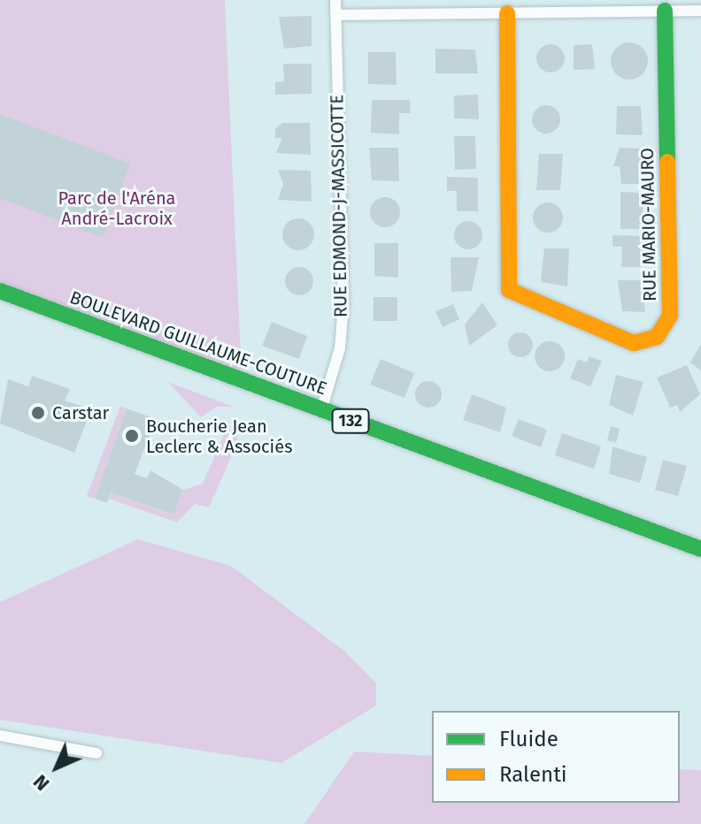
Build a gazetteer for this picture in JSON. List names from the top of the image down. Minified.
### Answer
{"streets":{"street":["RUE EDMOND-J-MASSICOTTE","RUE MARIO-MAURO","BOULEVARD GUILLAUME-COUTURE","132"]},"crossings":[["RUE EDMOND-J-MASSICOTTE","BOULEVARD GUILLAUME-COUTURE"]],"parks":["Parc de l'Aréna André-Lacroix"],"places":["Carstar","Boucherie Jean Leclerc & Associés"],"legend":["Fluide","Ralenti"],"north":"bottom left"}
